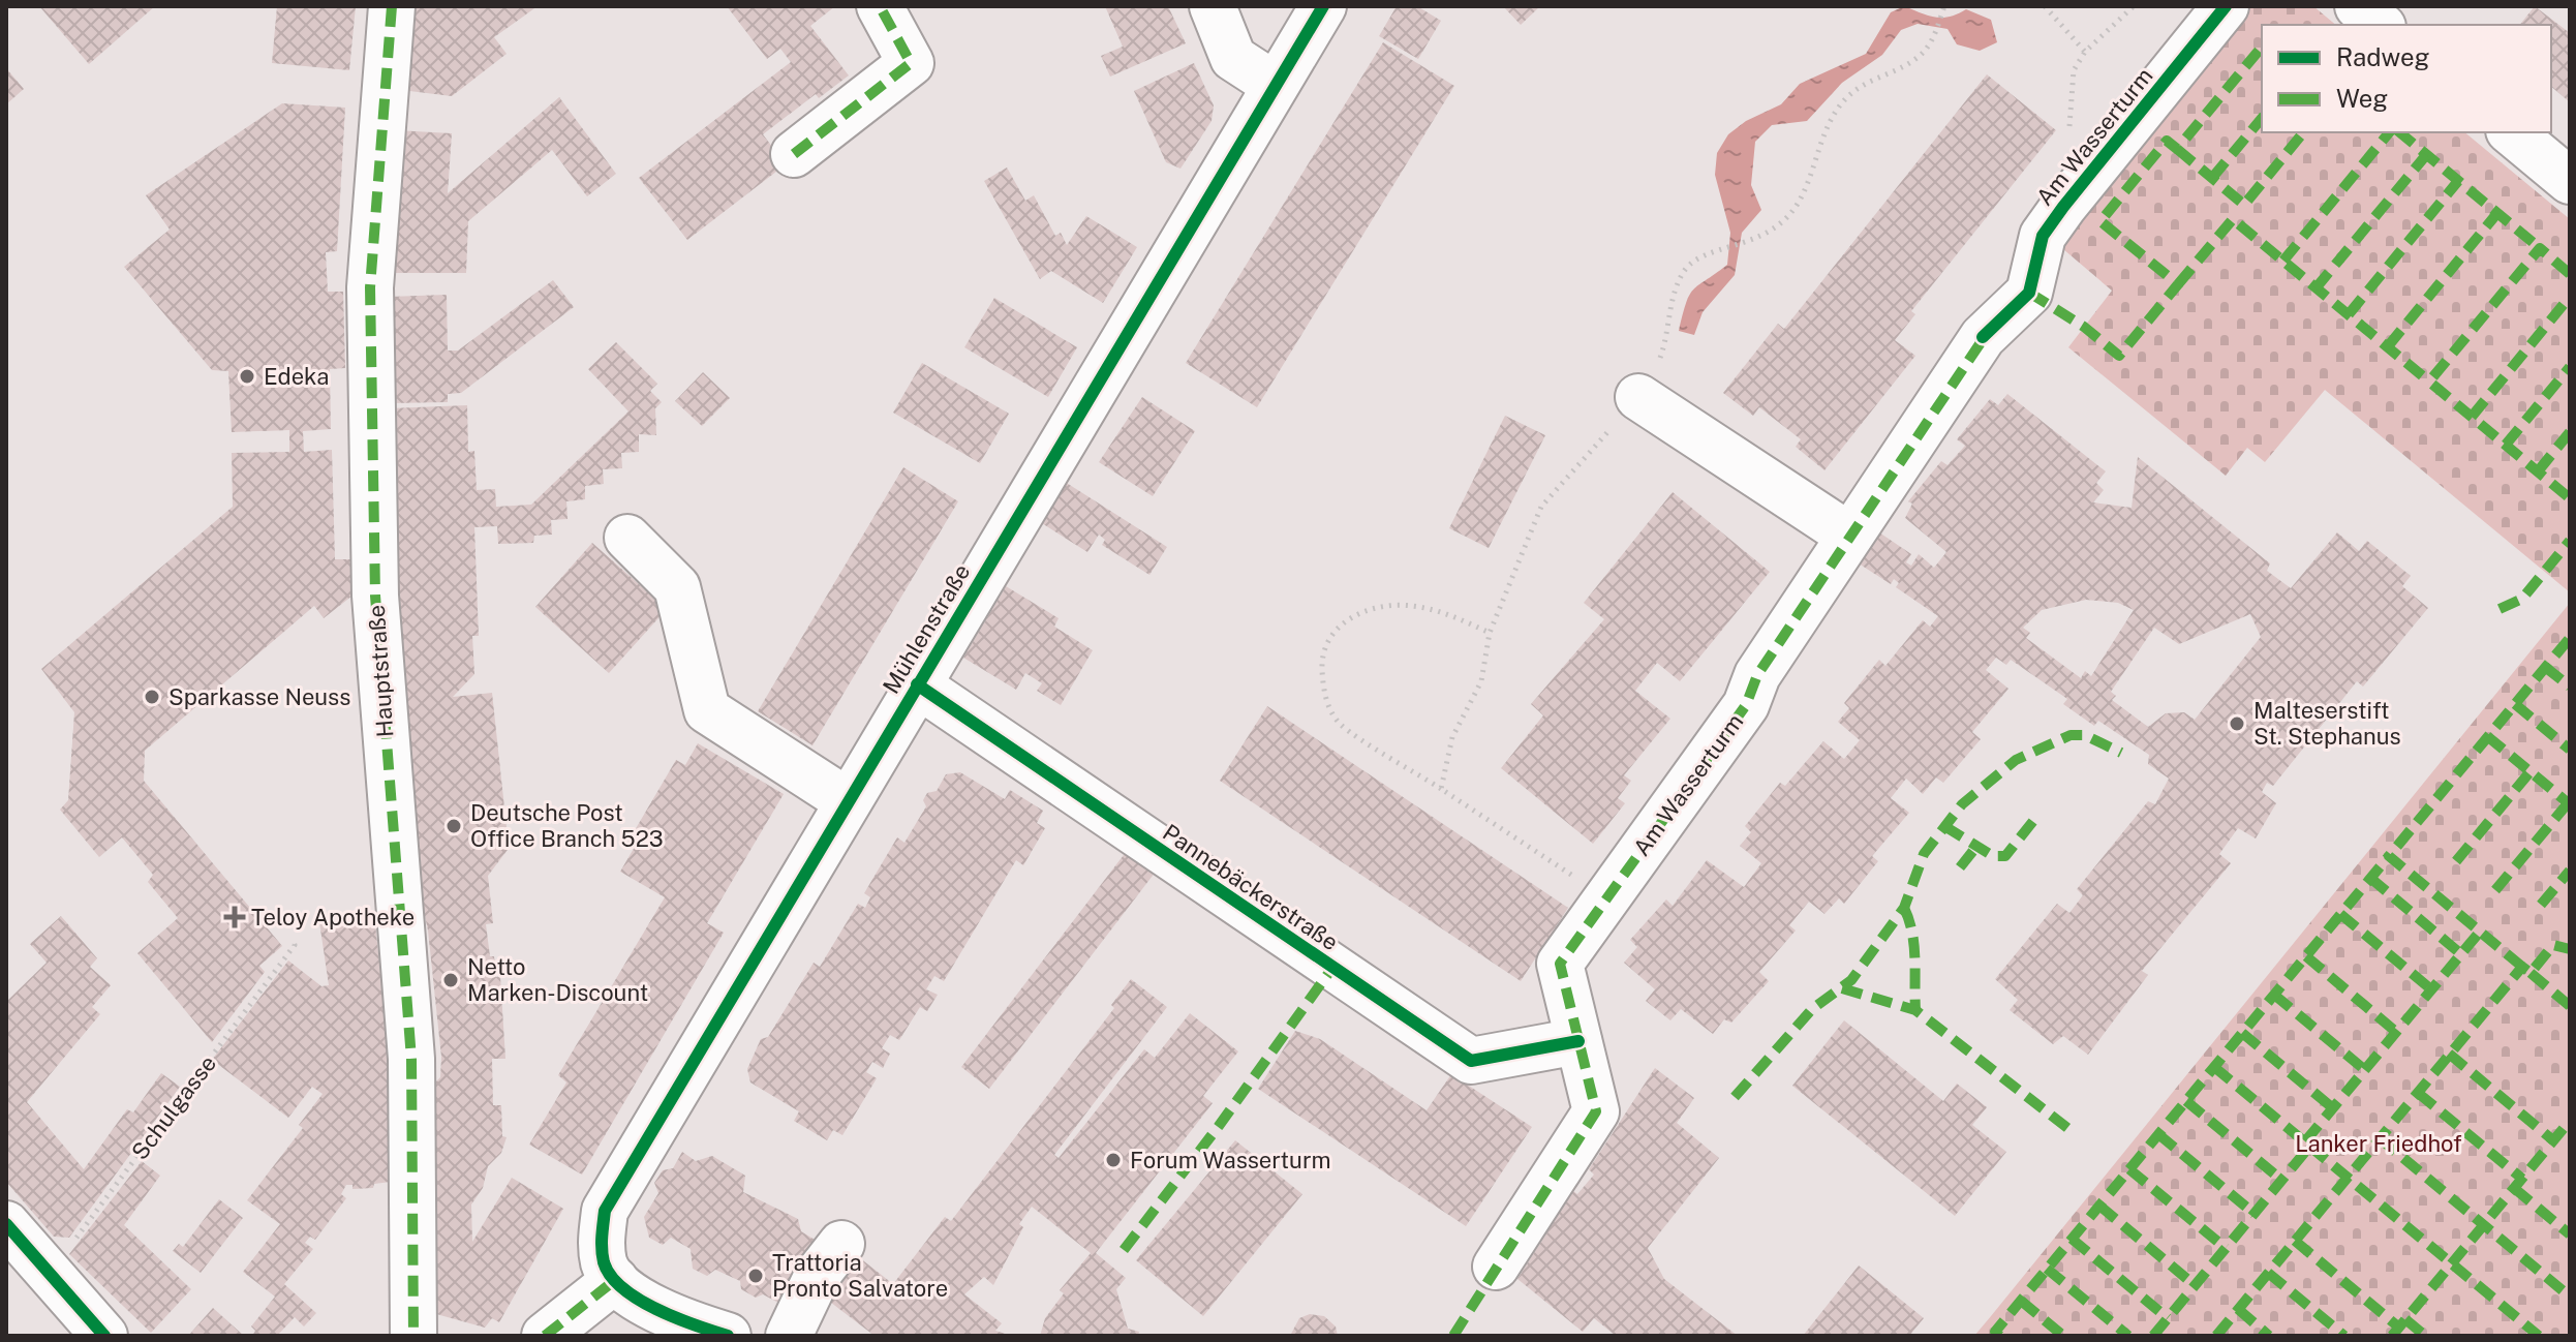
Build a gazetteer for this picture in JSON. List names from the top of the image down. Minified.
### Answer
{"streets":{"street":["Am Wasserturm","Mühlenstraße","Hauptstraße","Pannebäckerstraße"],"path":["Schulgasse"]},"crossings":[["Am Wasserturm","Pannebäckerstraße"],["Mühlenstraße","Pannebäckerstraße"]],"parks":["Lanker Friedhof"],"places":{"other":["Edeka","Sparkasse Neuss","Malteserstift St. Stephanus","Deutsche Post Office Branch 523","Netto Marken-Discount","Forum Wasserturm","Trattoria Pronto Salvatore"],"health":["Teloy Apotheke"]},"legend":["Radweg","Weg"]}
